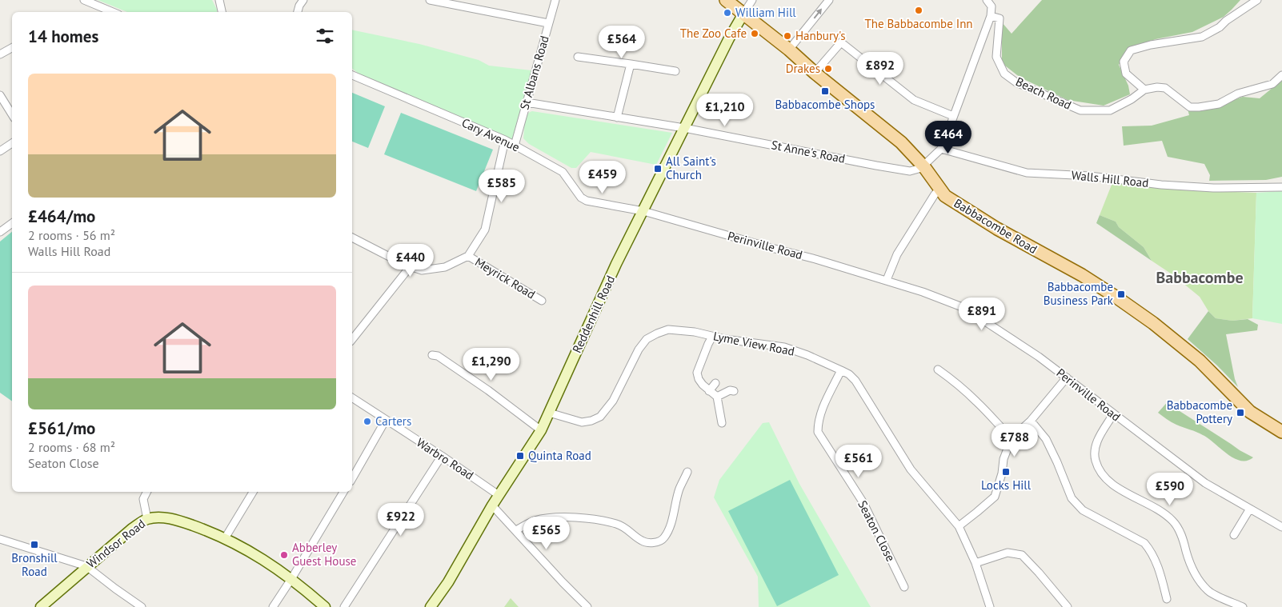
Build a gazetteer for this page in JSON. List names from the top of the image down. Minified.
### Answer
{"streets":{"main road":["Babbacombe Road"],"street":["St Albans Road","Beach Road","Cary Avenue","St Anne's Road","Walls Hill Road","Perinville Road","Meyrick Road","Reddenhill Road","Lyme View Road","Warbro Road","Seaton Close","Windsor Road"]},"crossings":[["St Albans Road","Cary Avenue"],["St Albans Road","St Anne's Road"],["Cary Avenue","Perinville Road"],["Cary Avenue","Reddenhill Road"],["St Anne's Road","Babbacombe Road"],["St Anne's Road","Reddenhill Road"],["Babbacombe Road","Reddenhill Road"],["Perinville Road","Reddenhill Road"],["Reddenhill Road","Lyme View Road"],["Reddenhill Road","Warbro Road"],["Lyme View Road","Seaton Close"]],"districts":["Babbacombe"],"places":{"other":["The Babbacombe Inn","William Hill","The Zoo Cafe","Hanbury's","Drakes","Carters","Abberley Guest House"],"transit":["Babbacombe Shops","All Saint's Church","Babbacombe Business Park","Babbacombe Pottery","Quinta Road","Locks Hill","Bronshill Road"]},"page":{"heading":"14 homes","price":["£564","£892","£1,210","£464","£459","£585","£440","£891","£1,290","£788","£561","£590","£922","£565"],"list":[{"name":"£464/mo","note":"2 rooms · 56 m² · Walls Hill Road"},{"name":"£561/mo","note":"2 rooms · 68 m² · Seaton Close"}]}}
